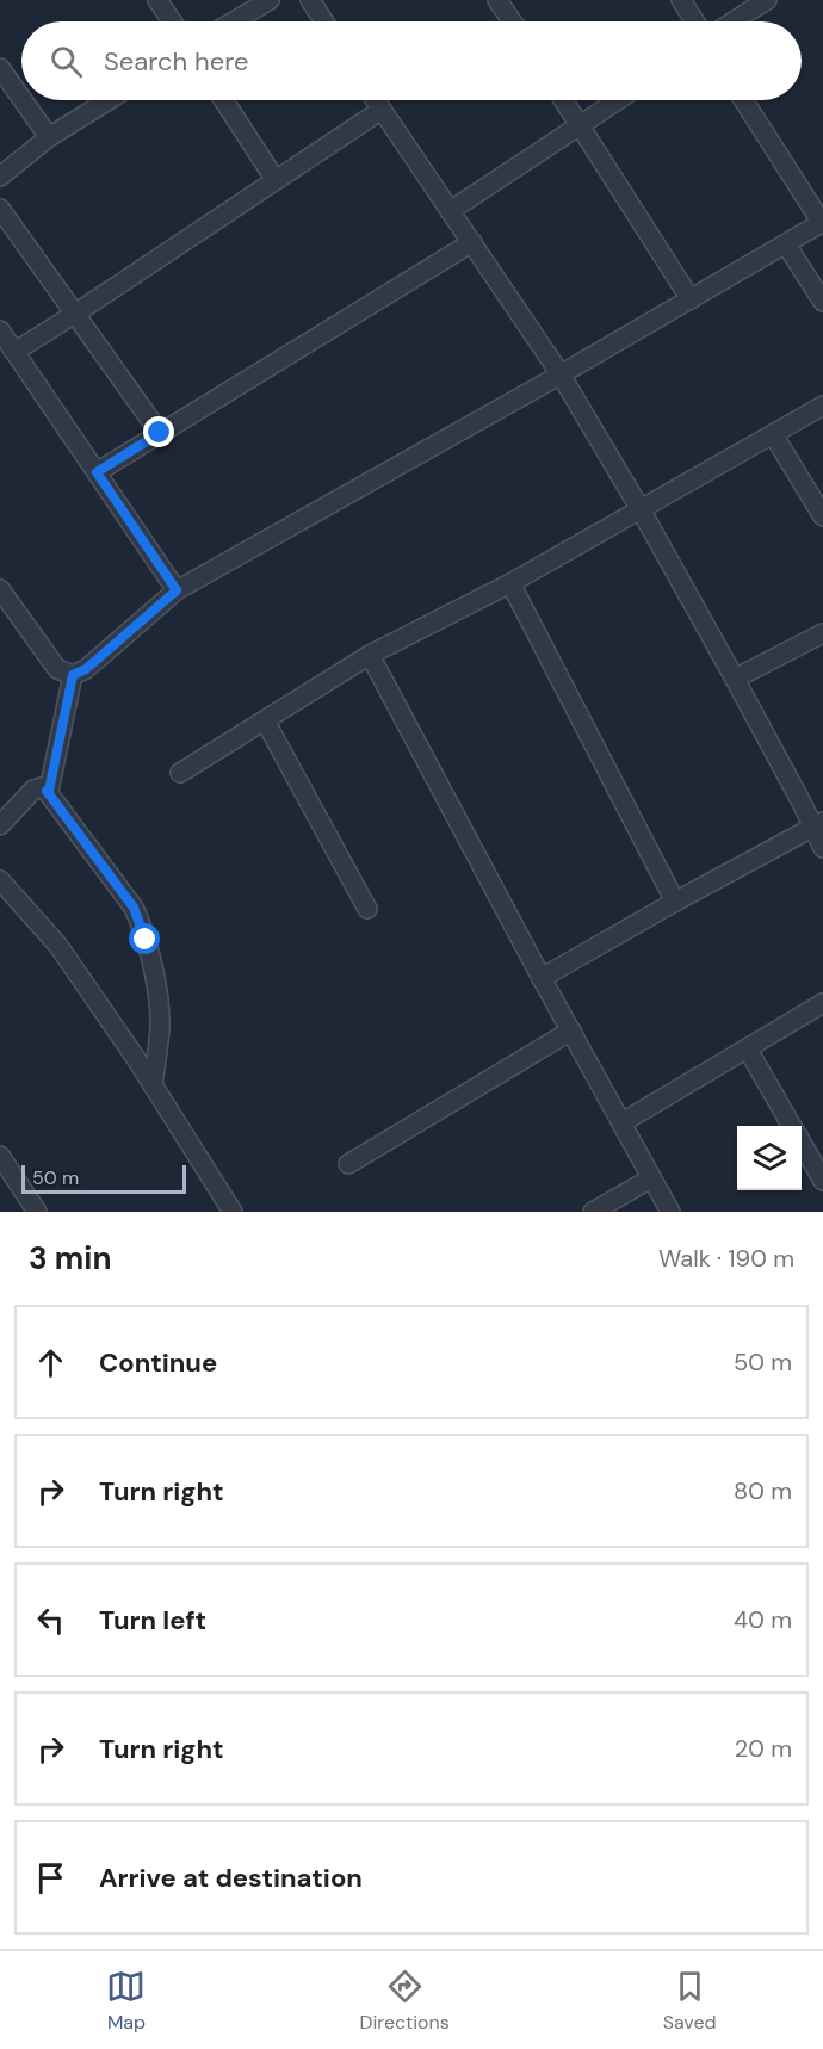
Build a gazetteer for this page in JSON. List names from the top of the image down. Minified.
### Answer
{"scale_bar":"50 m","page":{"search":"Search here","scale":"50 m","heading":["3 min","Walk · 190 m"],"list":[["Continue","50 m"],["Turn right","80 m"],["Turn left","40 m"],["Turn right","20 m"],"Arrive at destination"],"nav":["Map","Directions","Saved"]}}
